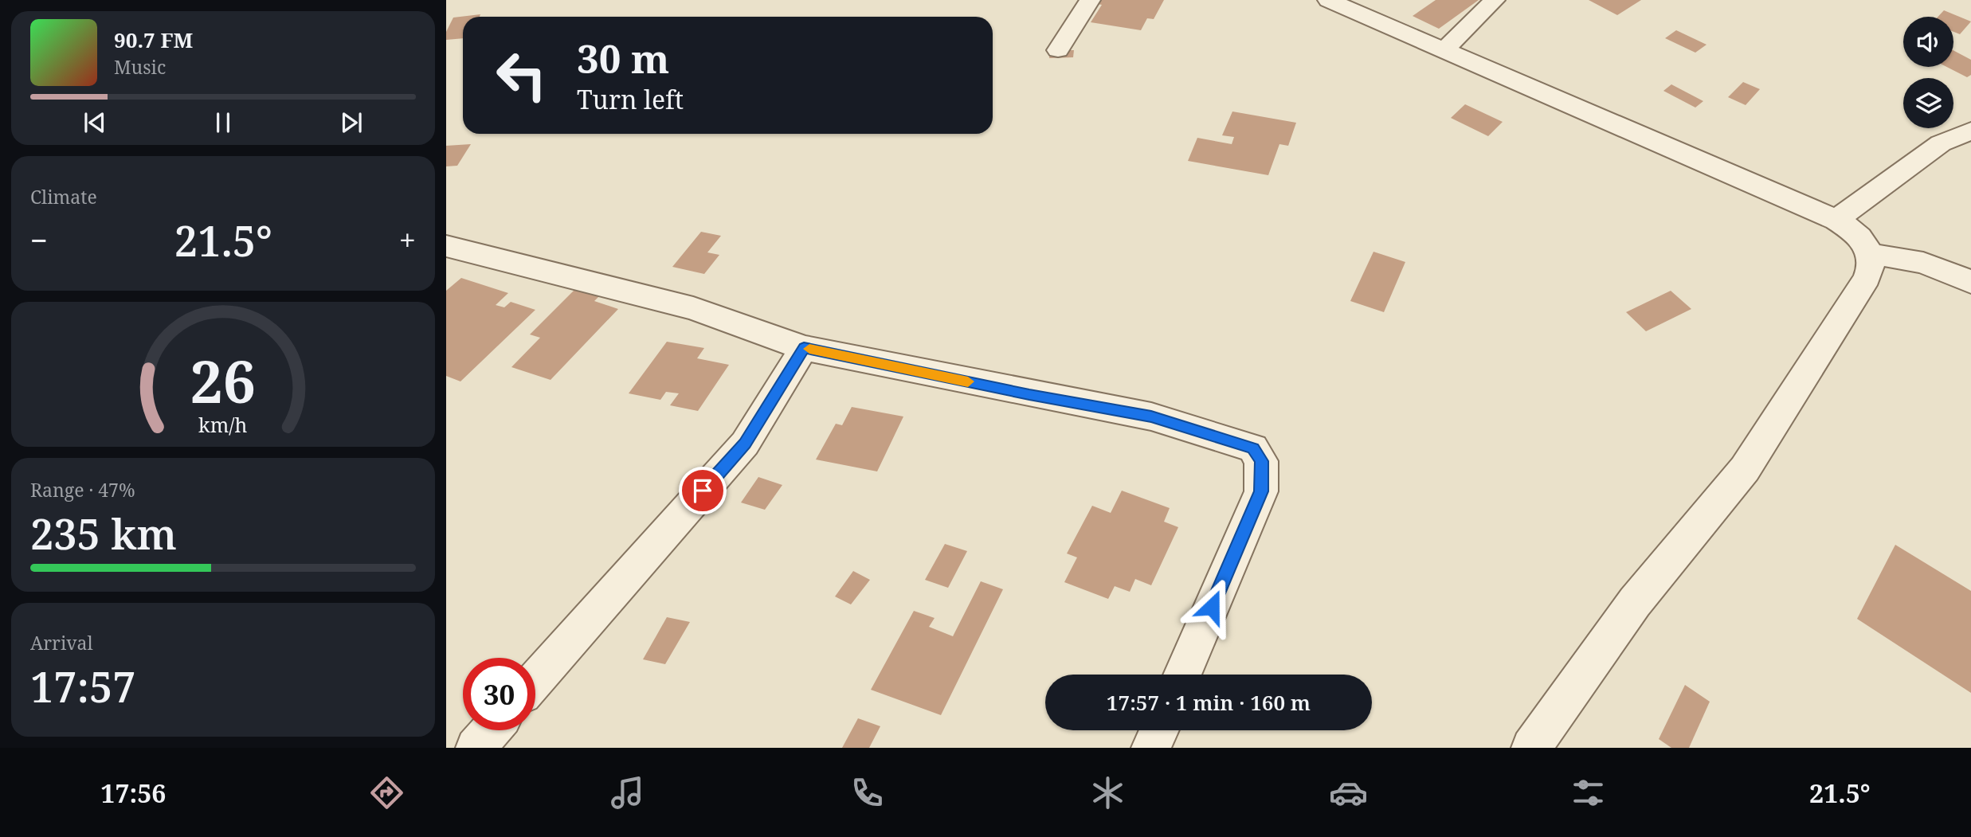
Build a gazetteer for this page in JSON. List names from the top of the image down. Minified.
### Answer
{"page":{"turn":["30 m","Turn left"],"song":["90.7 FM","Music"],"tile":["Climate",["Range · 47%","235 km"],["Arrival","17:57"]],"heat":["−","21.5°","+"],"limit":"30","trip":"17:57 · 1 min · 160 m","tabs":["17:56","21.5°"],"gauge":["26","km/h"]}}
